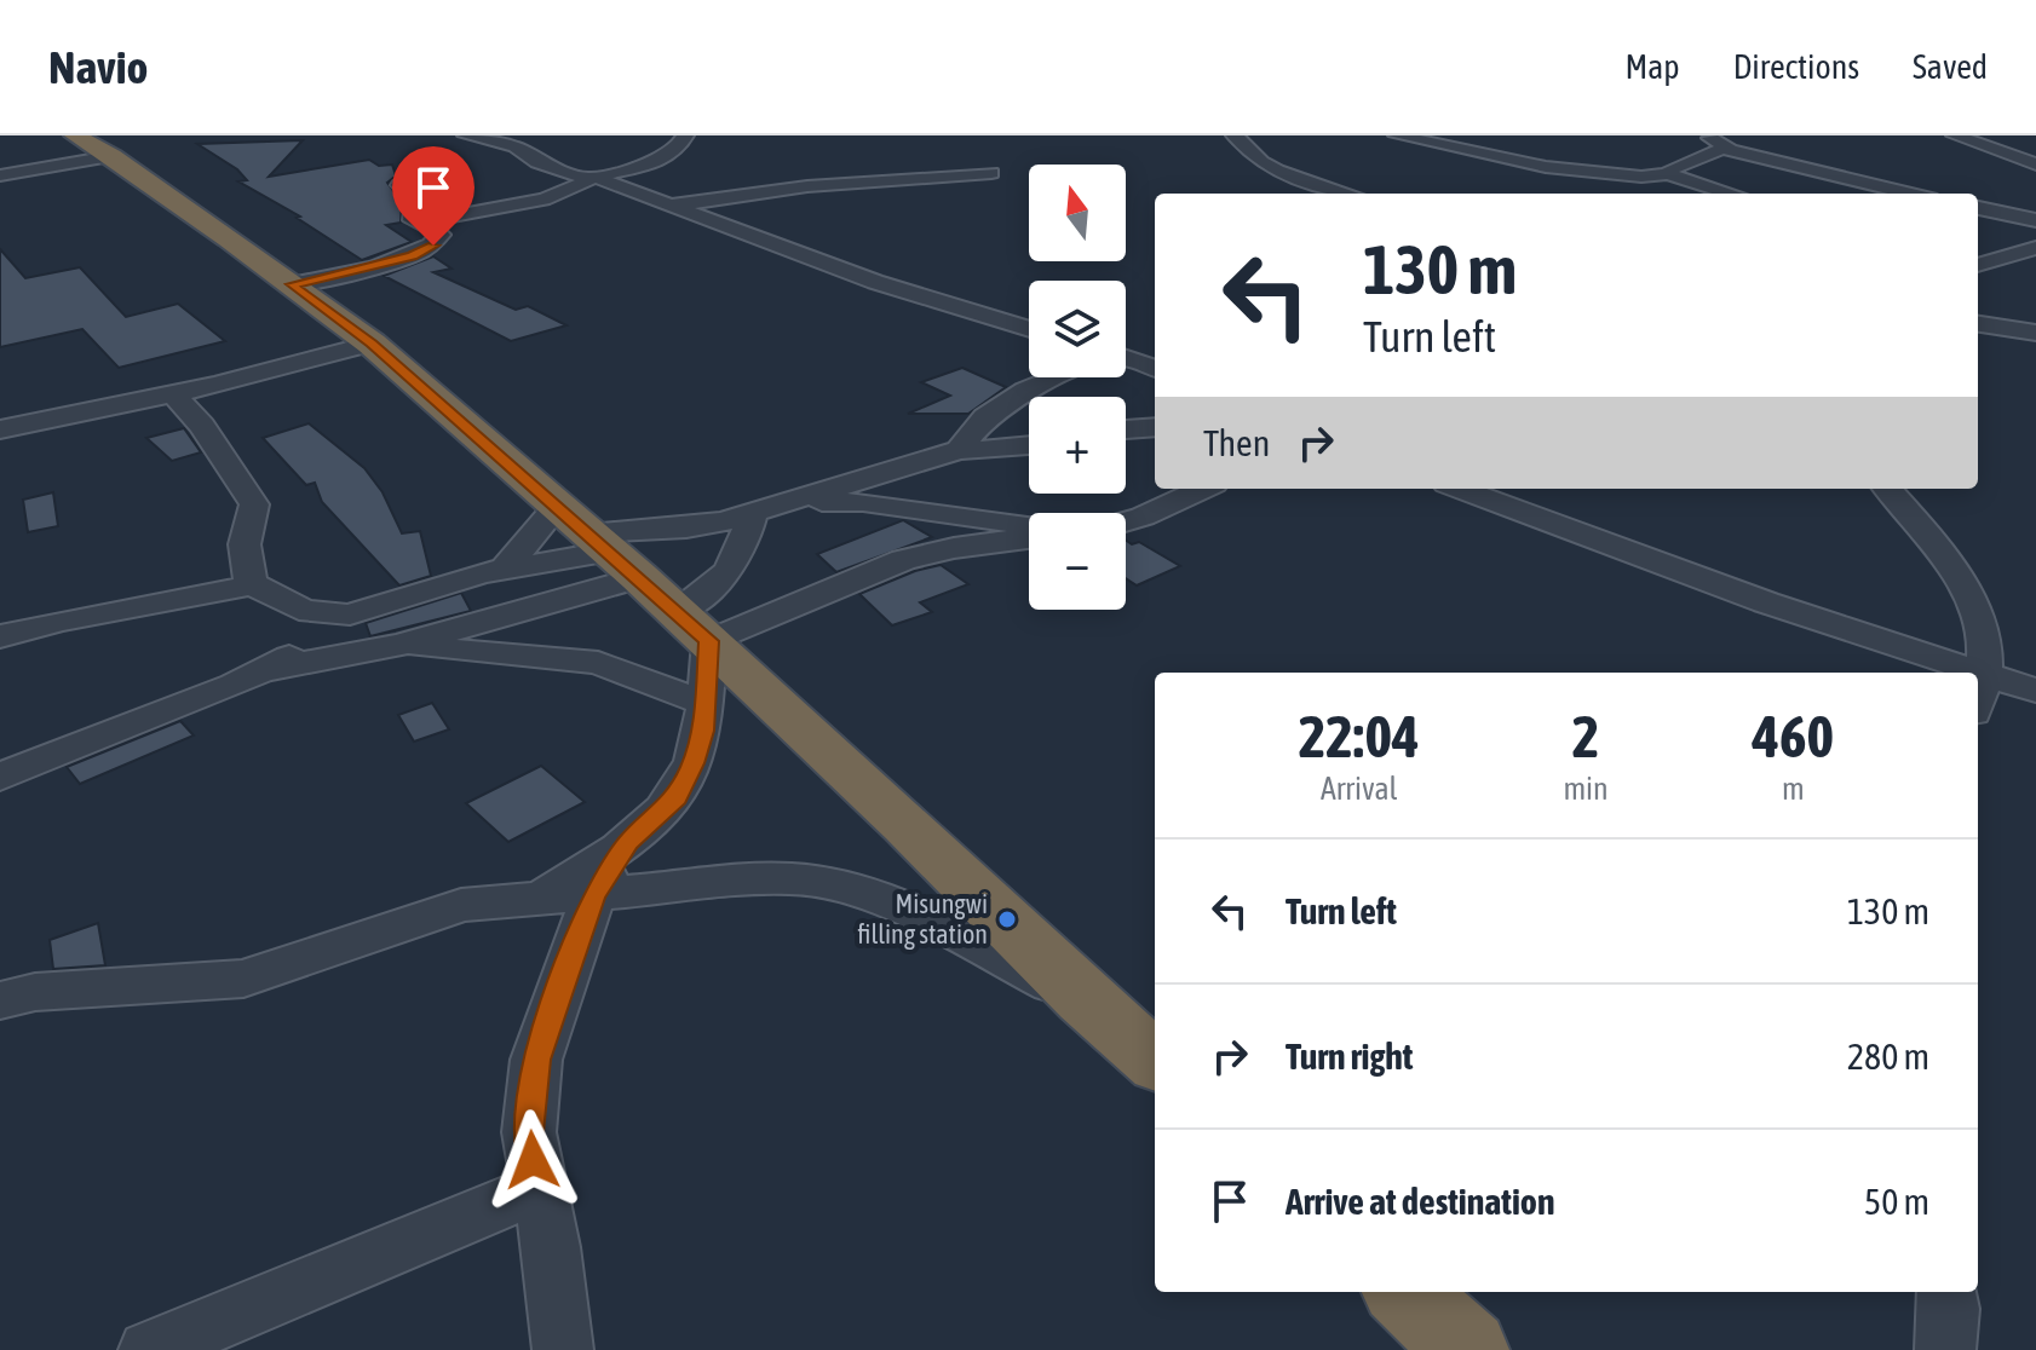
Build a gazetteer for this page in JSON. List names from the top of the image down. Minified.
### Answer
{"places":["Misungwi filling station"],"north":"top","page":{"header":"Navio","nav":["Map","Directions","Saved"],"map_buttons":["+","−"],"turn":["130 m","Turn left"],"then":"Then","eta":["22:04","Arrival","2","min","460","m"],"list":[{"name":"Turn left","value":"130 m"},{"name":"Turn right","value":"280 m"},{"name":"Arrive at destination","value":"50 m"}]}}
